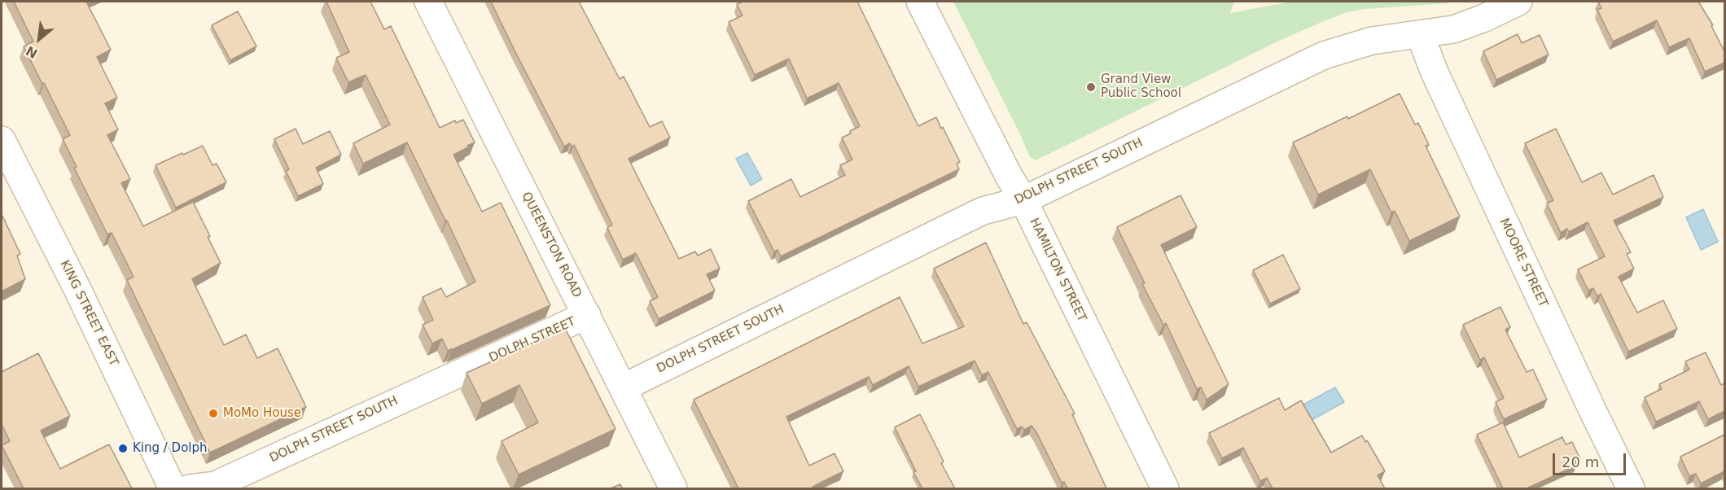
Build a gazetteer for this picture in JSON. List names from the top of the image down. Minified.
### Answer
{"streets":{"street":["DOLPH STREET SOUTH","QUEENSTON ROAD","MOORE STREET","HAMILTON STREET","KING STREET EAST","DOLPH STREET"]},"crossings":[["DOLPH STREET SOUTH","QUEENSTON ROAD"],["DOLPH STREET SOUTH","MOORE STREET"],["DOLPH STREET SOUTH","HAMILTON STREET"],["DOLPH STREET SOUTH","DOLPH STREET"],["QUEENSTON ROAD","DOLPH STREET"]],"places":["Grand View Public School","MoMo House","King / Dolph"],"scale_bar":"20 m","north":"bottom left"}
